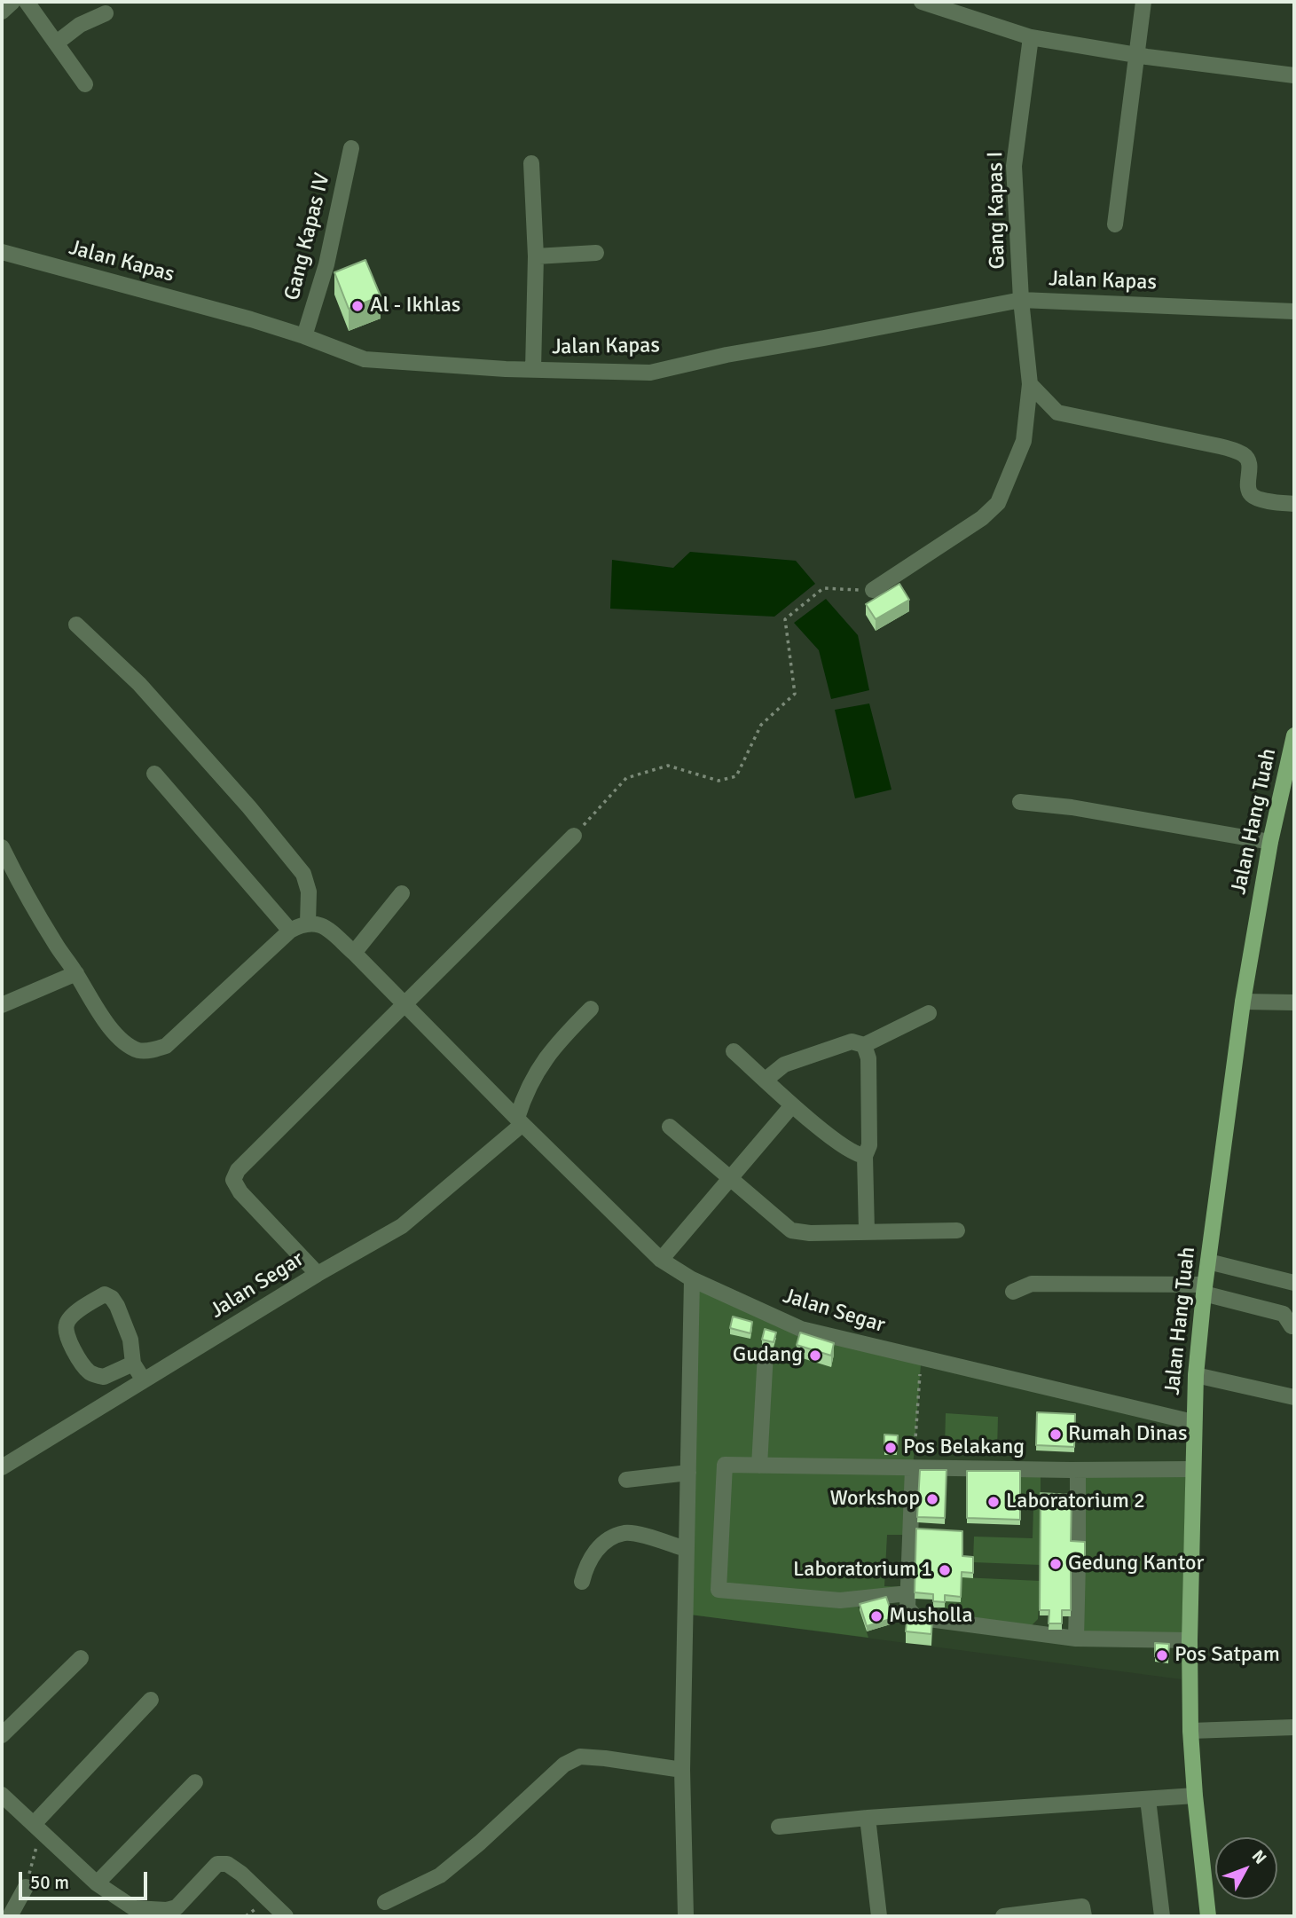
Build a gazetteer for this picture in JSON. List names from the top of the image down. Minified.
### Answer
{"streets":{"main road":["Jalan Hang Tuah"],"street":["Gang Kapas I","Gang Kapas IV","Jalan Kapas","Jalan Segar"]},"crossings":[["Gang Kapas I","Jalan Kapas"],["Gang Kapas IV","Jalan Kapas"],["Jalan Hang Tuah","Jalan Segar"]],"places":["Al - Ikhlas","Gudang","Rumah Dinas","Pos Belakang","Workshop","Laboratorium 2","Gedung Kantor","Laboratorium 1","Musholla","Pos Satpam"],"scale_bar":"50 m","north":"top right"}
